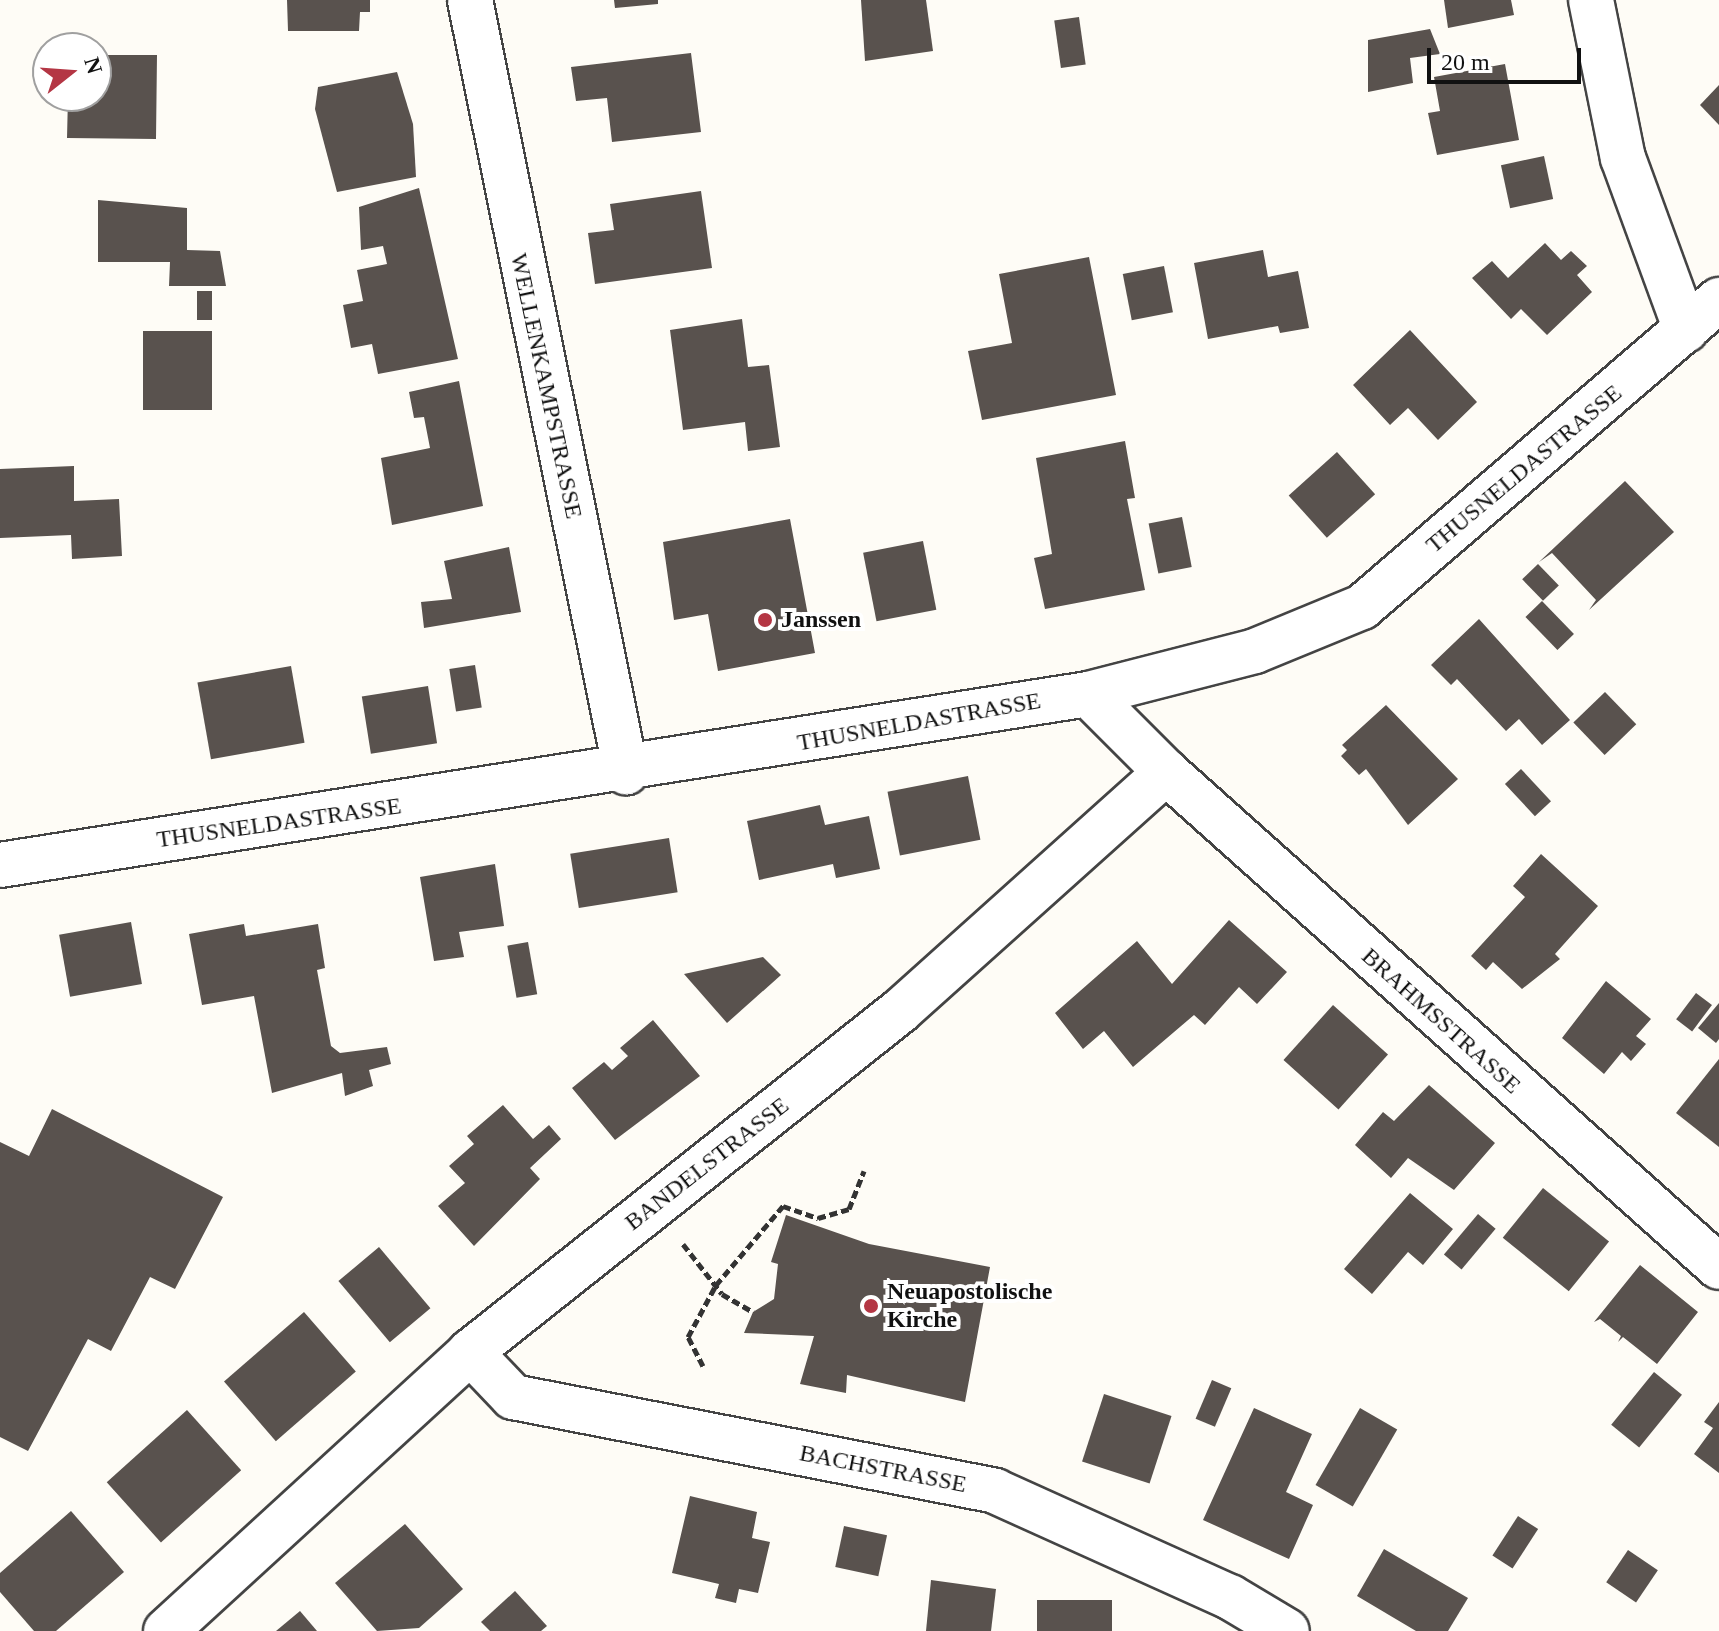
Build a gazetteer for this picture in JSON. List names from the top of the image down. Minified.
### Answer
{"streets":{"street":["WELLENKAMPSTRASSE","THUSNELDASTRASSE","BRAHMSSTRASSE","BANDELSTRASSE","BACHSTRASSE"]},"crossings":[["WELLENKAMPSTRASSE","THUSNELDASTRASSE"],["BRAHMSSTRASSE","BANDELSTRASSE"],["BANDELSTRASSE","BACHSTRASSE"]],"places":["Janssen","Neuapostolische Kirche"],"scale_bar":"20 m","north":"right"}
